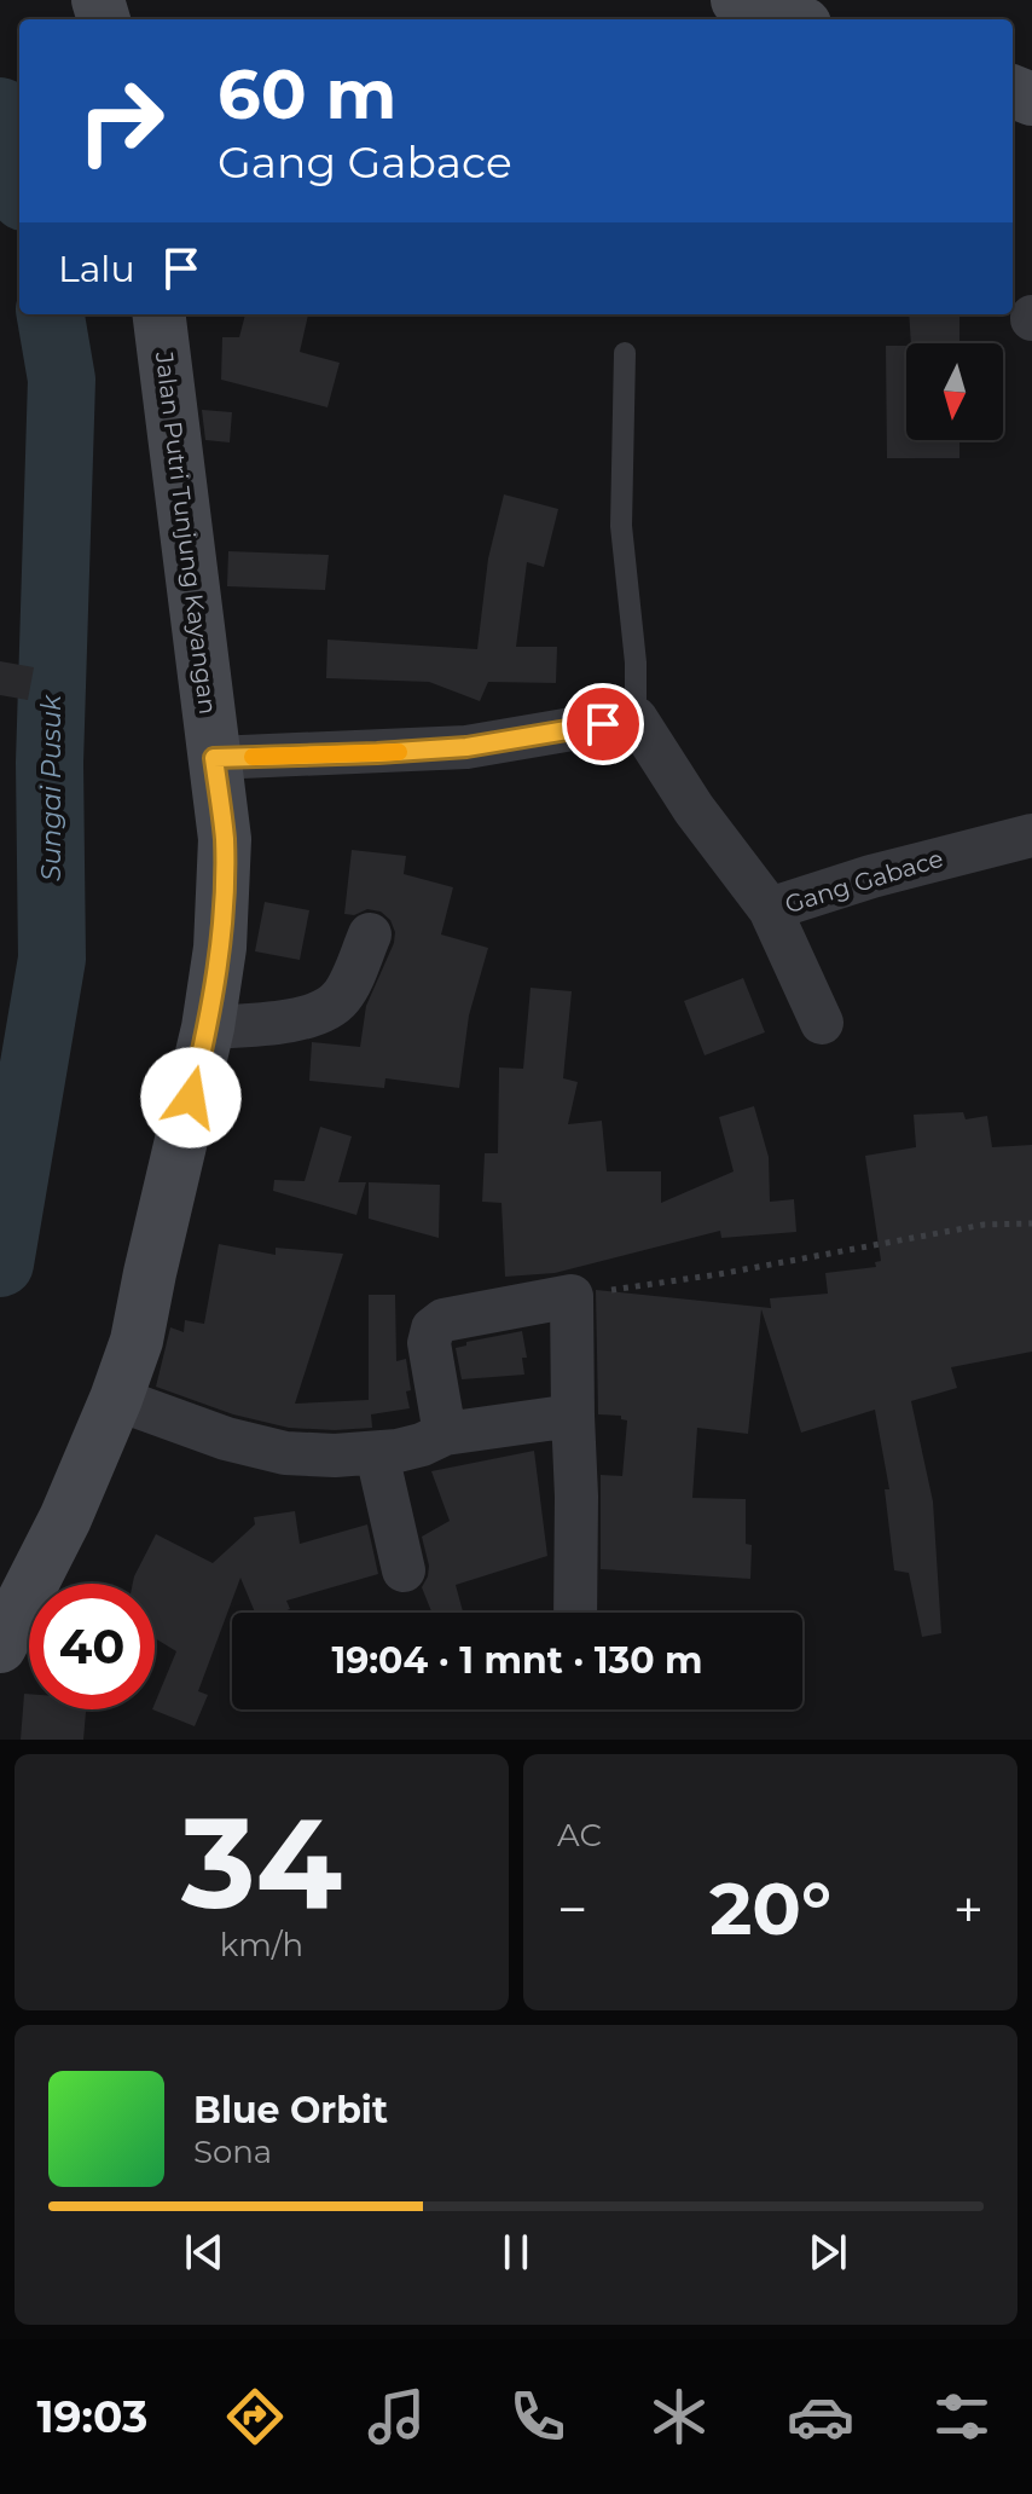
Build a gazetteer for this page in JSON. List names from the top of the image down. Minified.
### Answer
{"streets":{"street":["Jalan Putri Tunjung Kayangan","Gang Gabace"]},"water":["Sungai Pusuk"],"north":"bottom","page":{"turn":["60 m","Gang Gabace"],"then":"Lalu","limit":"40","trip":"19:04 · 1 mnt · 130 m","tile":[["34","km/h"],"AC"],"heat":["−","20°","+"],"song":["Blue Orbit","Sona"],"tabs":"19:03"}}
